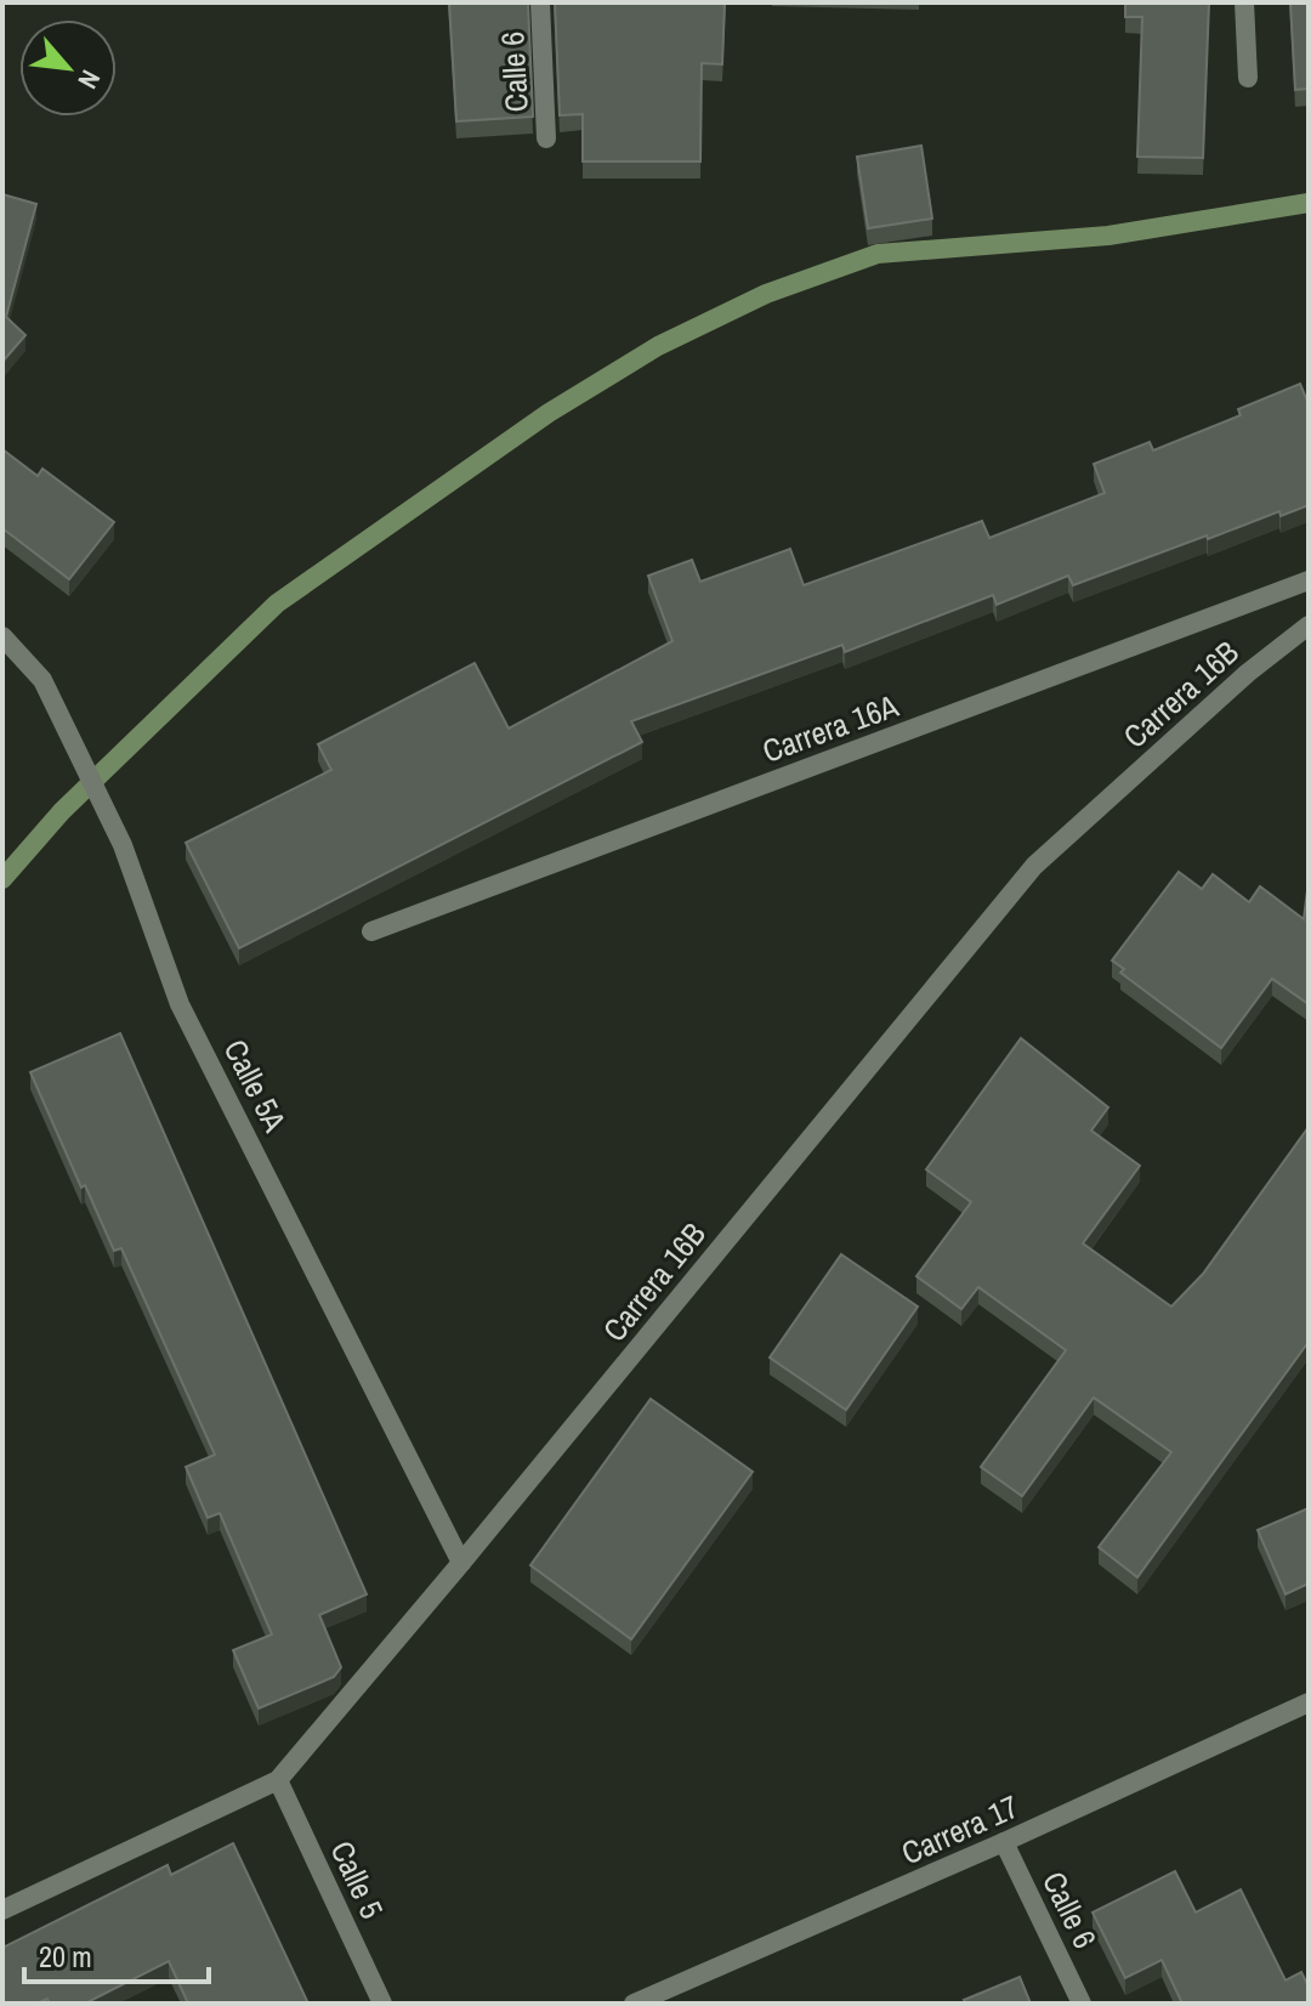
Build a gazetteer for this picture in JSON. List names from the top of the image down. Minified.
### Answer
{"streets":{"street":["Calle 6","Carrera 16B","Carrera 16A","Calle 5A","Carrera 17","Calle 5"]},"crossings":[["Calle 6","Carrera 17"],["Carrera 16B","Calle 5A"],["Carrera 16B","Calle 5"]],"scale_bar":"20 m","north":"bottom right"}
